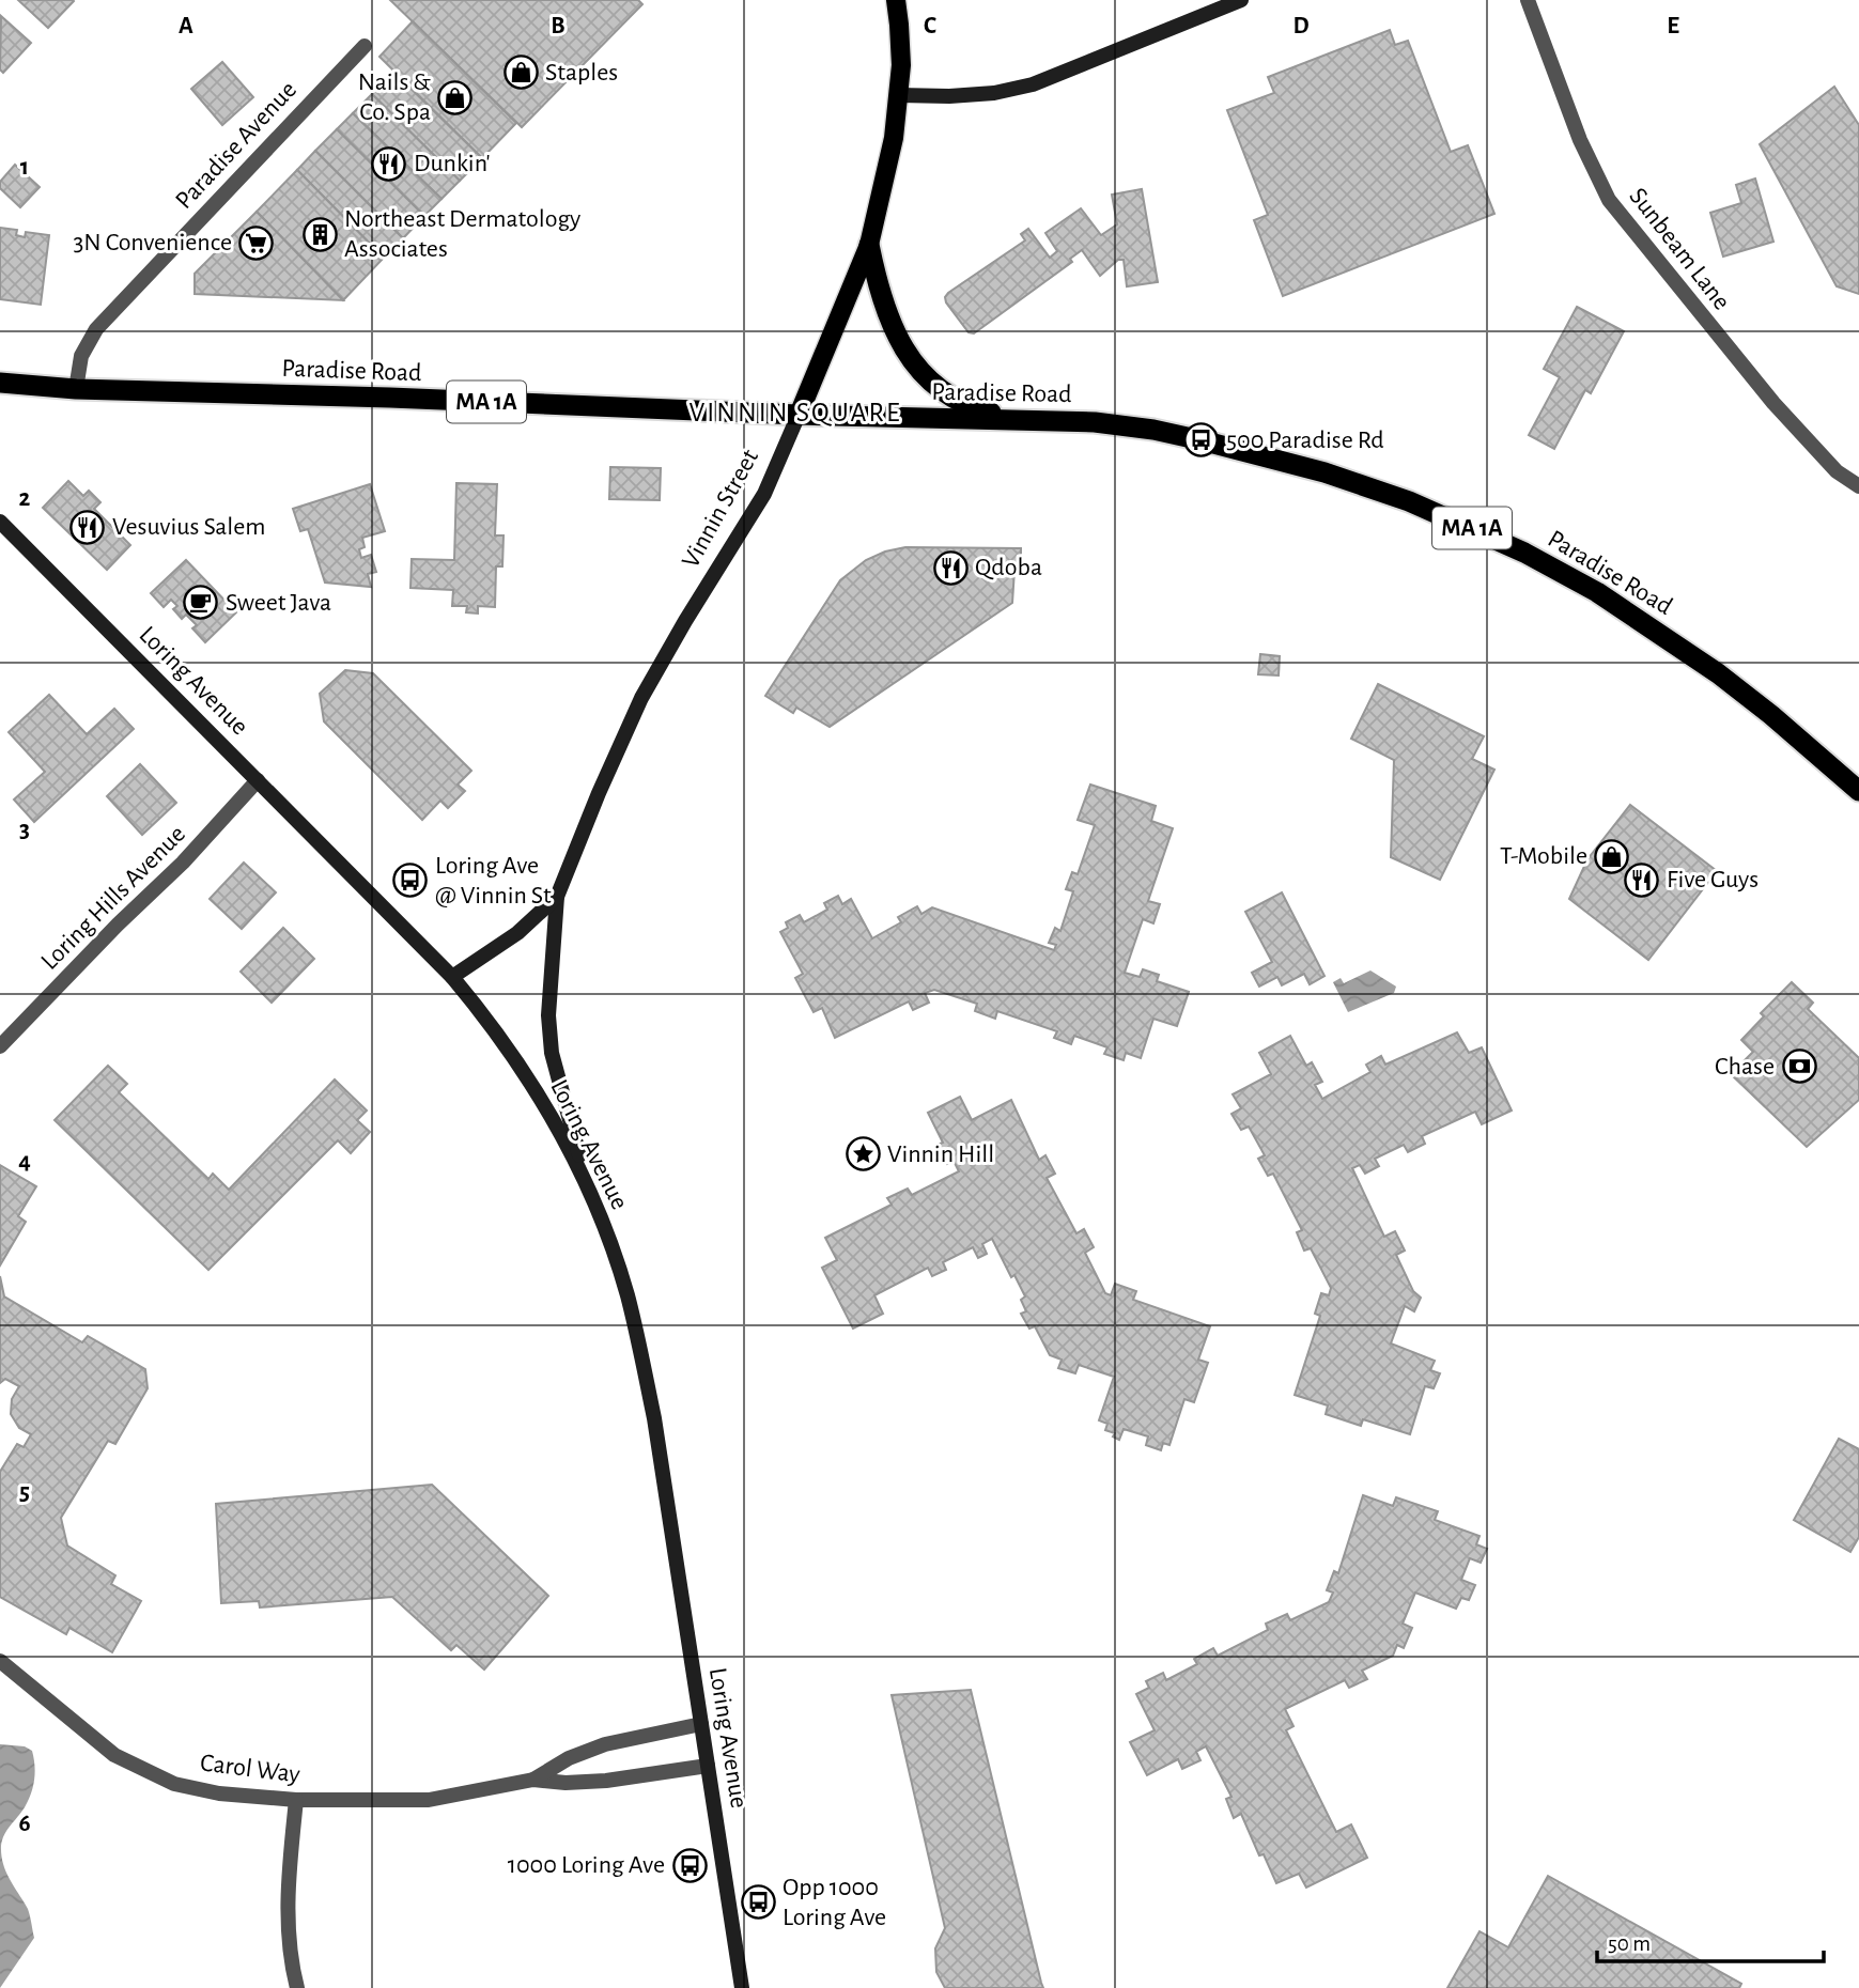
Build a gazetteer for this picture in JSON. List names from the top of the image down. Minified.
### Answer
{"streets":{"highway":["Paradise Road","MA 1A"],"main road":["Vinnin Street","Loring Avenue"],"street":["Paradise Avenue","Sunbeam Lane","Loring Hills Avenue","Carol Way"]},"crossings":[["Paradise Avenue","Paradise Road"],["Paradise Road","Vinnin Street"],["Vinnin Street","Loring Avenue"],["Loring Avenue","Loring Hills Avenue"],["Loring Avenue","Carol Way"]],"districts":["VINNIN SQUARE"],"places":{"shop":["Staples","Nails & Co. Spa","T-Mobile"],"restaurant":["Dunkin'","Vesuvius Salem","Qdoba","Five Guys"],"building":["Northeast Dermatology Associates"],"supermarket":["3N Convenience"],"bus stop":["500 Paradise Rd","Loring Ave @ Vinnin St","1000 Loring Ave","Opp 1000 Loring Ave"],"cafe":["Sweet Java"],"bank":["Chase"],"place":["Vinnin Hill"]},"scale_bar":"50 m","grid":{"columns":["A","B","C","D","E"],"rows":["1","2","3","4","5","6"]}}
